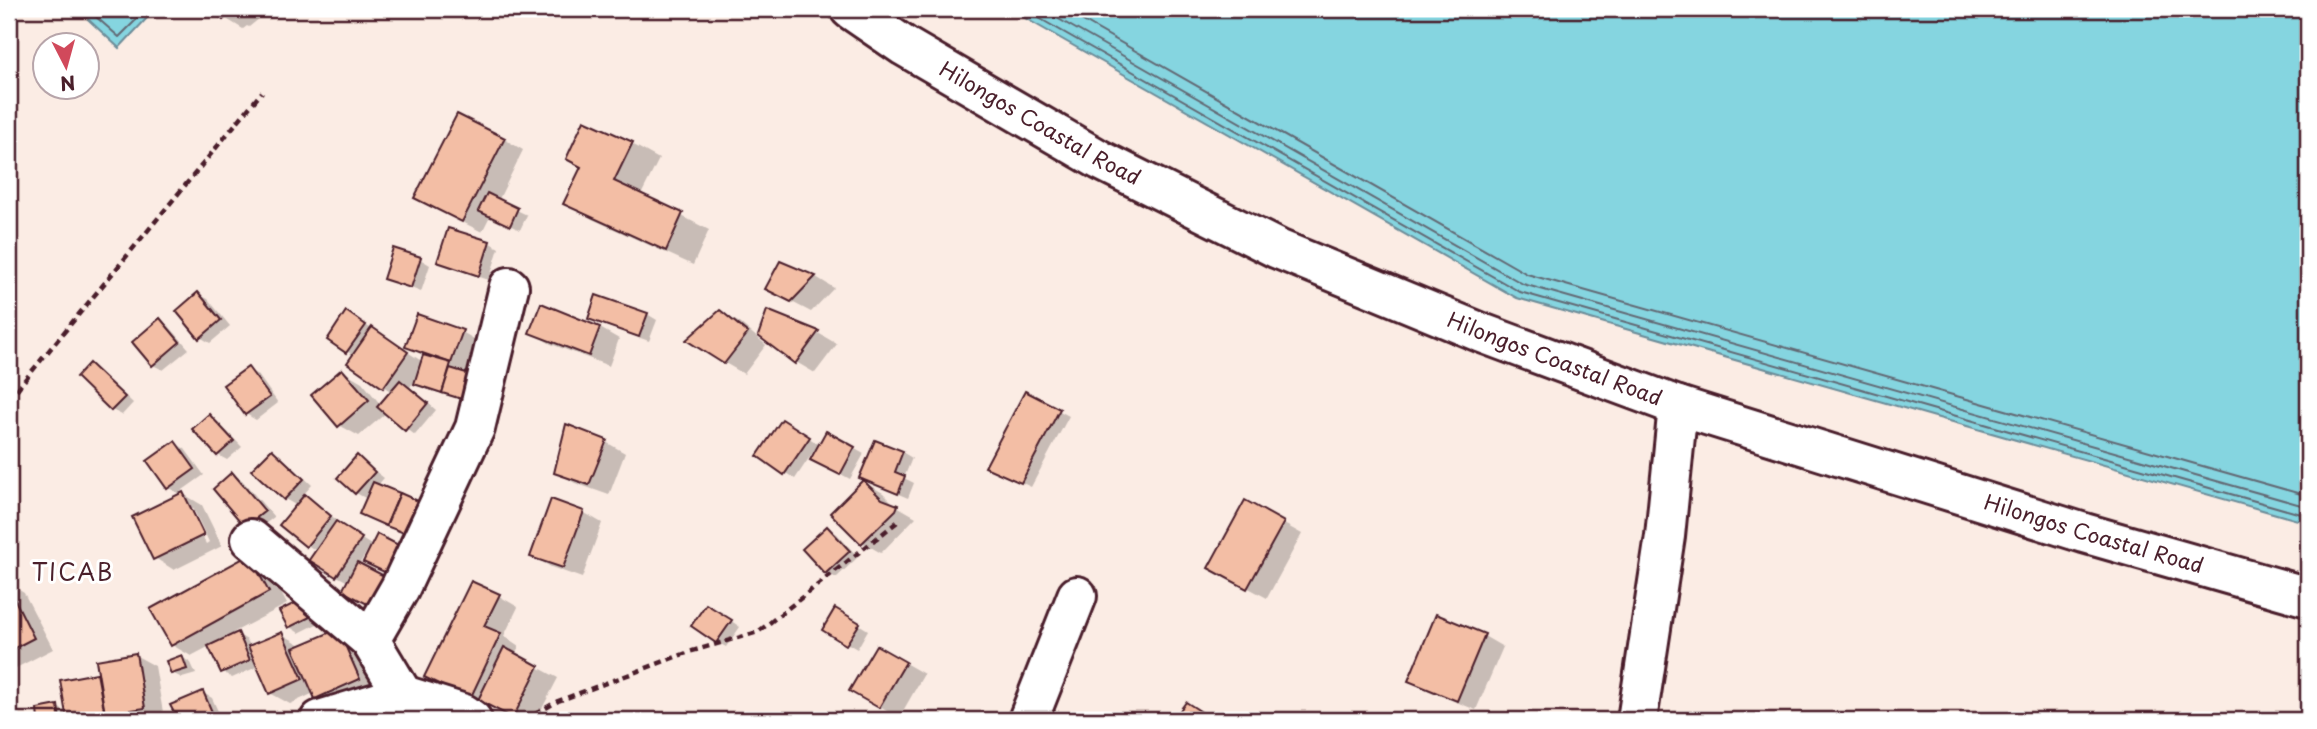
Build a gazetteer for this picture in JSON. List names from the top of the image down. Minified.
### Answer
{"streets":{"street":["Hilongos Coastal Road"]},"districts":["TICAB"],"north":"bottom"}
